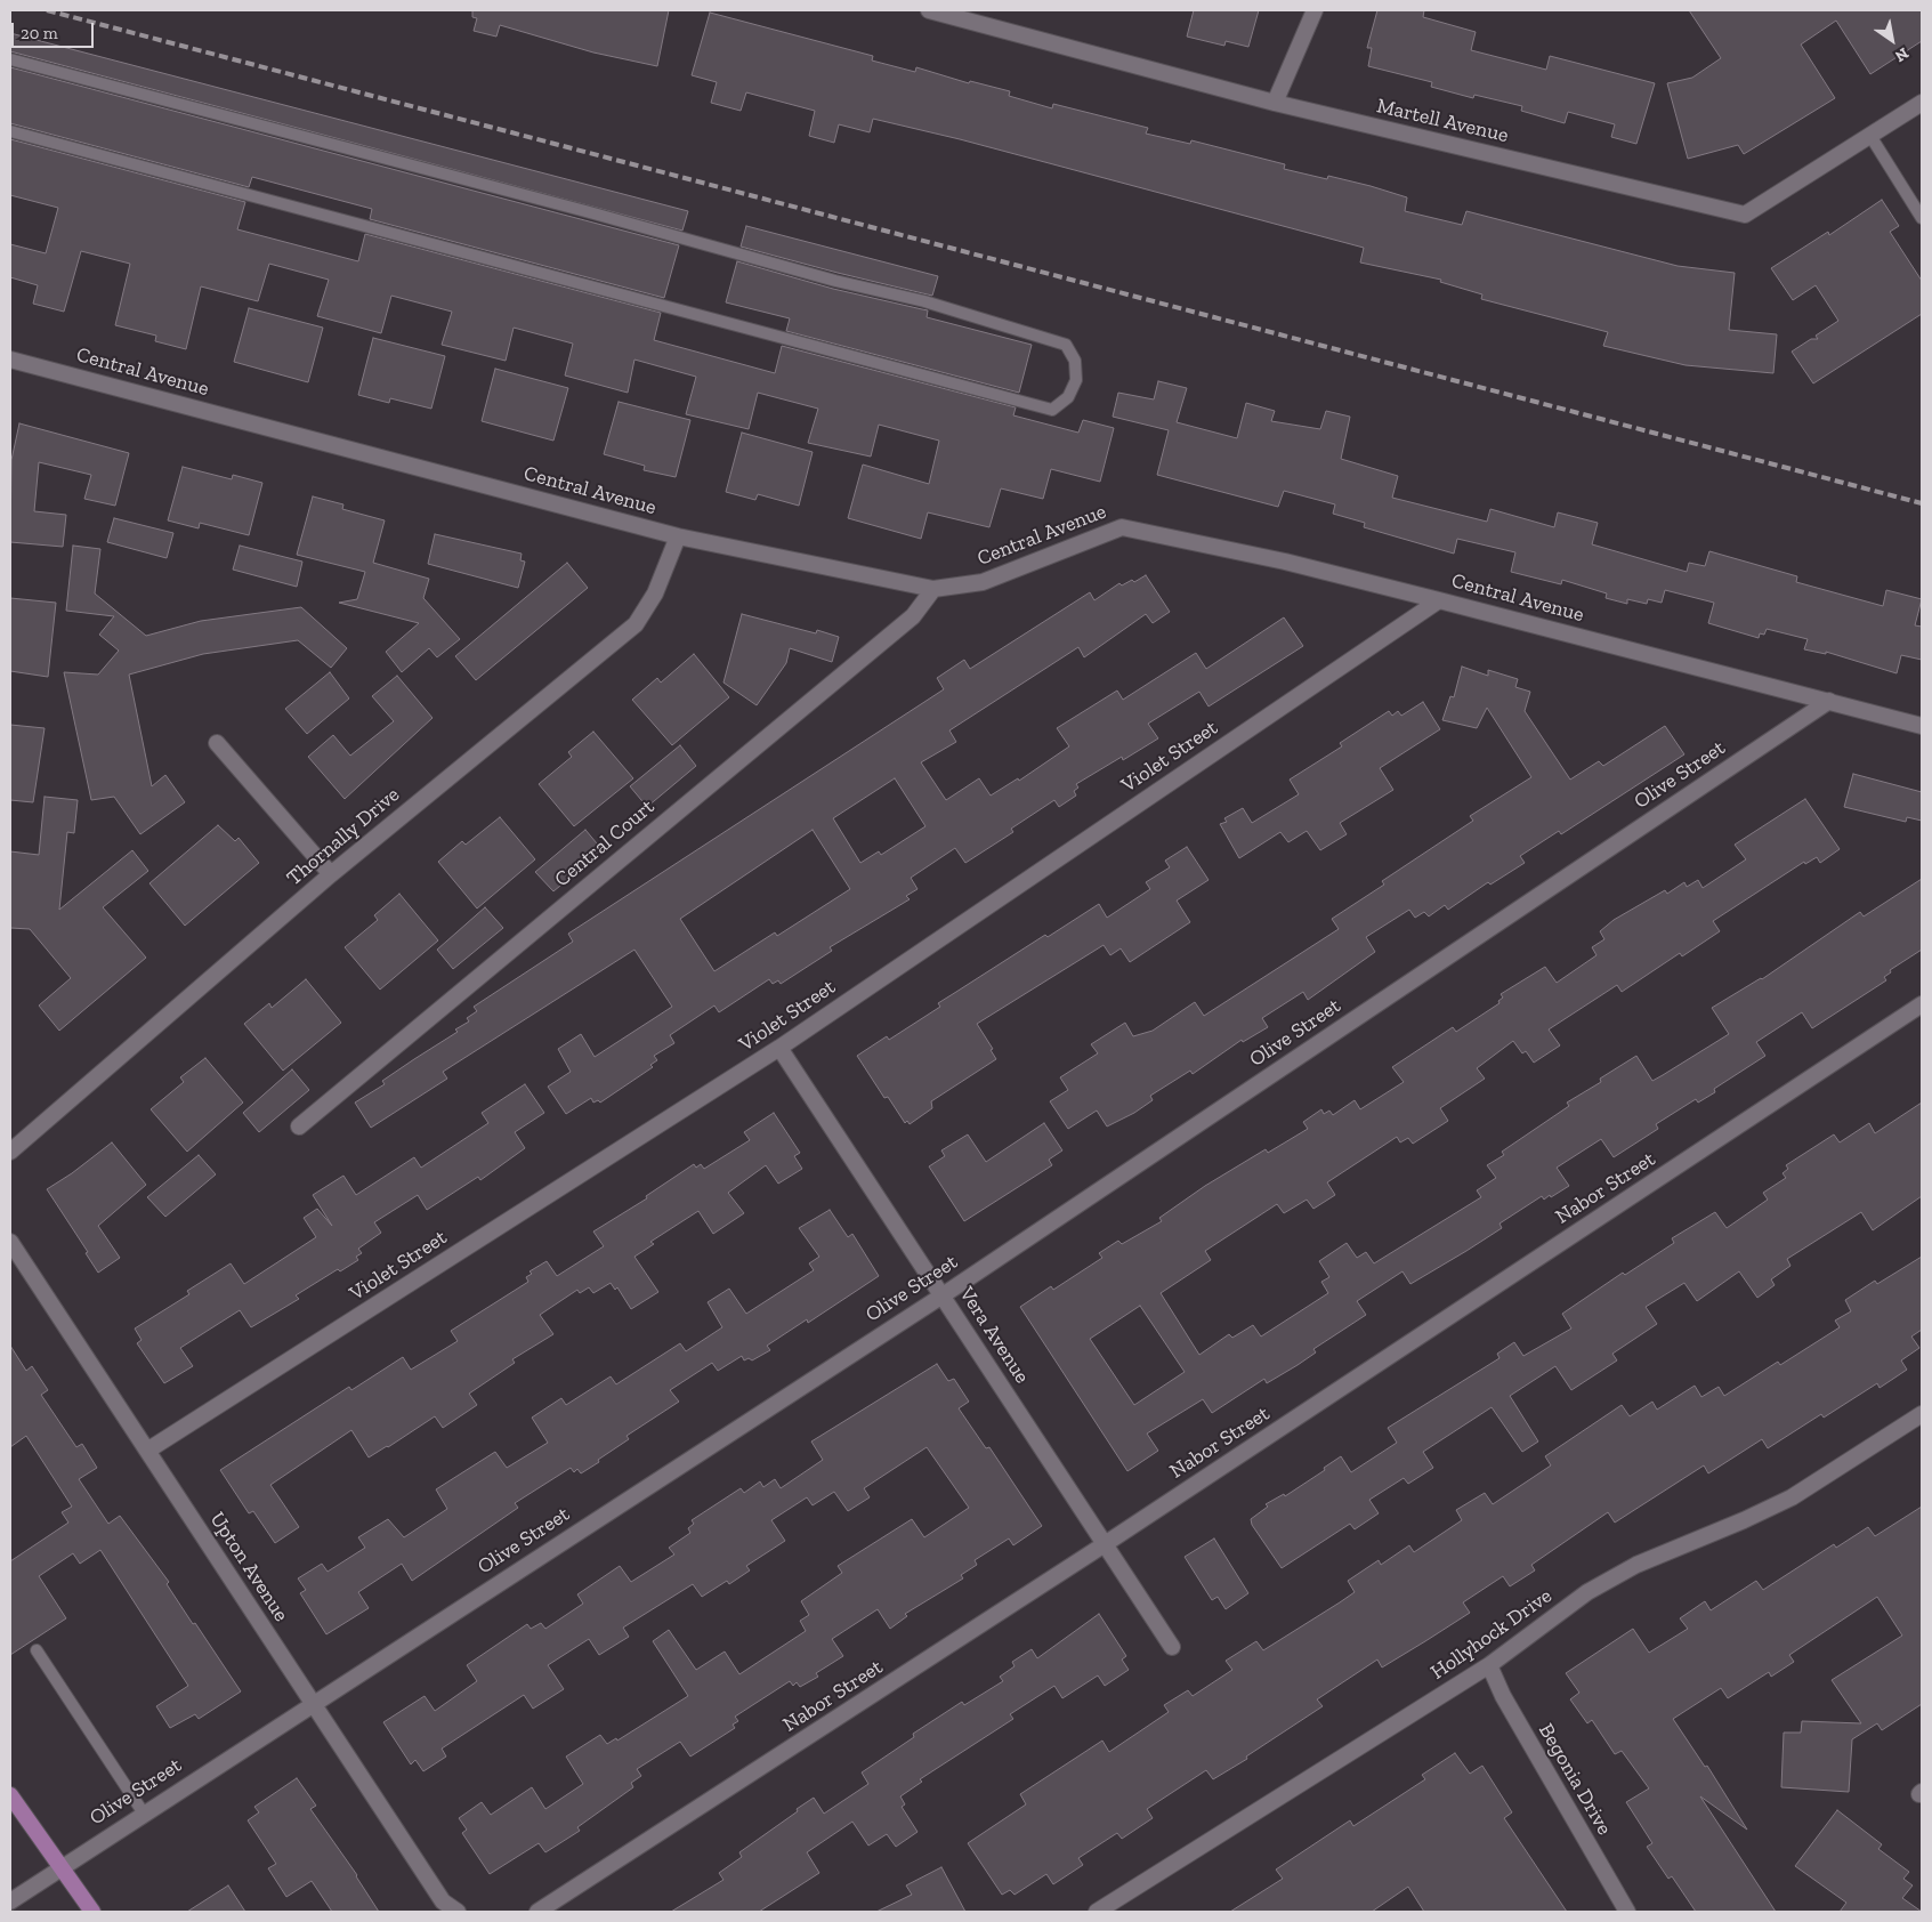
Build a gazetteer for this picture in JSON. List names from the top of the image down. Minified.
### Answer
{"streets":{"street":["Martell Avenue","Central Avenue","Violet Street","Olive Street","Thornally Drive","Central Court","Nabor Street","Vera Avenue","Upton Avenue","Hollyhock Drive","Begonia Drive"]},"crossings":[["Central Avenue","Violet Street"],["Central Avenue","Olive Street"],["Central Avenue","Thornally Drive"],["Central Avenue","Central Court"],["Violet Street","Vera Avenue"],["Violet Street","Upton Avenue"],["Olive Street","Vera Avenue"],["Olive Street","Upton Avenue"],["Nabor Street","Vera Avenue"],["Hollyhock Drive","Begonia Drive"]],"scale_bar":"20 m","north":"bottom right"}
